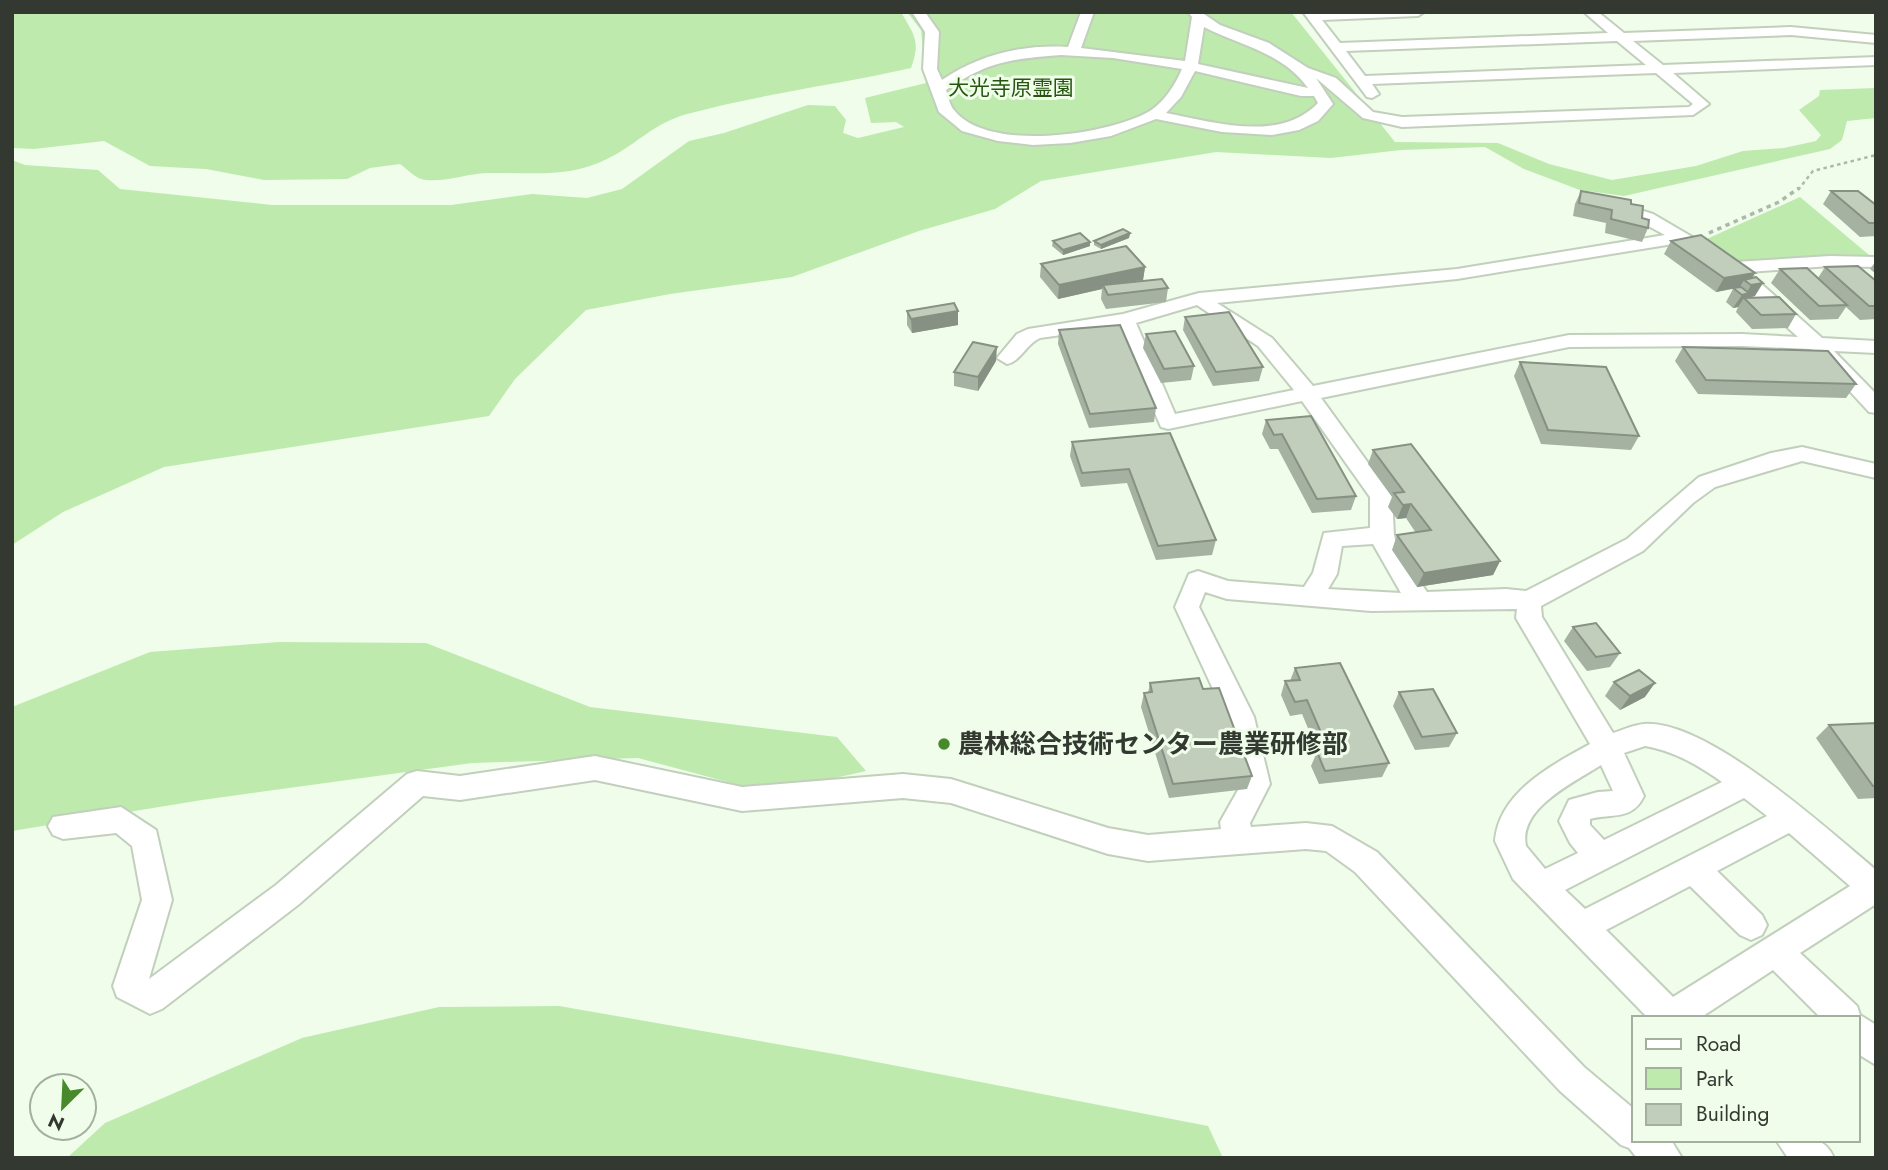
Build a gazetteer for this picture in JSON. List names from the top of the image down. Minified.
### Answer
{"parks":["大光寺原霊園"],"places":["農林総合技術センター農業研修部"],"legend":["Road","Park","Building"],"north":"bottom left"}
